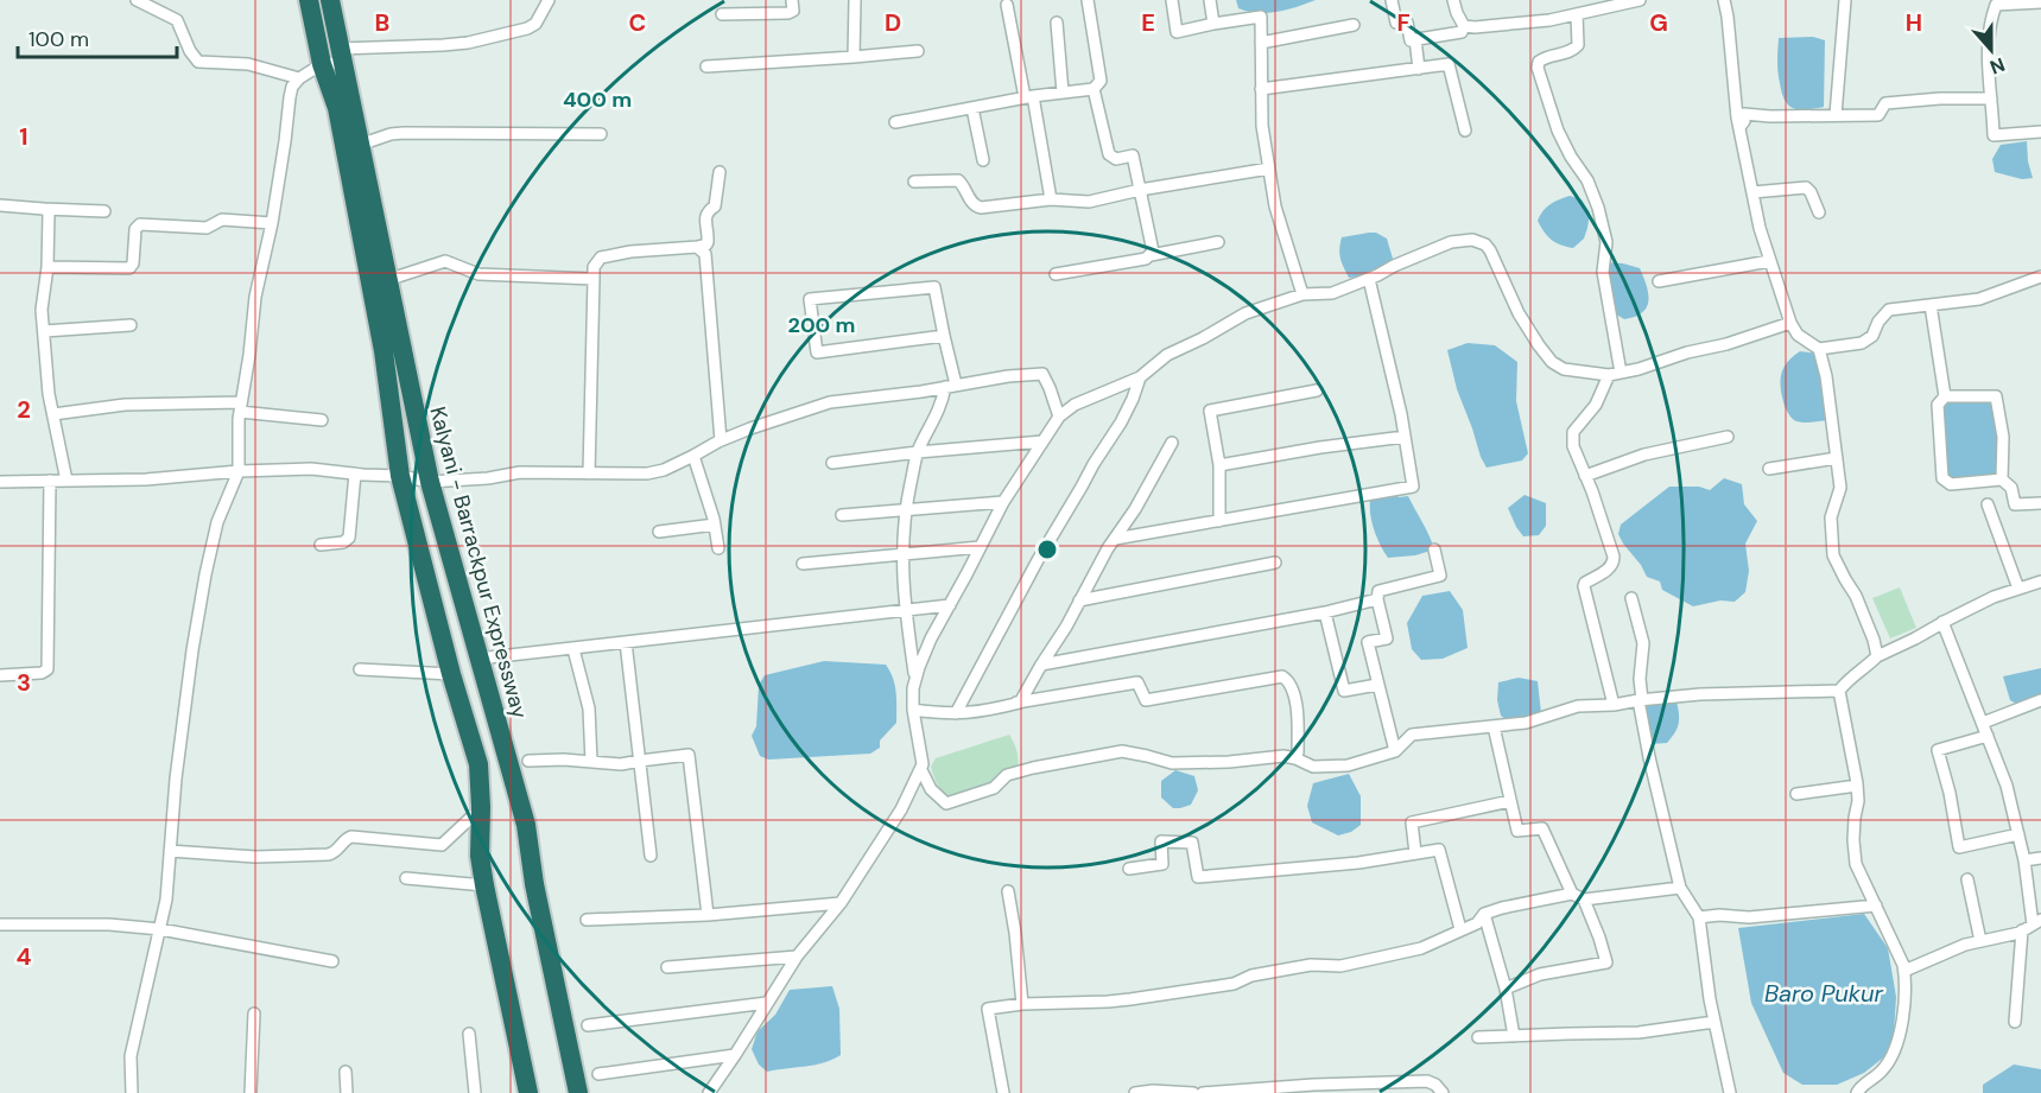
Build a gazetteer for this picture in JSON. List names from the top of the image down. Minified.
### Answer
{"streets":{"highway":["Kalyani - Barrackpur Expressway"]},"water":["Baro Pukur"],"scale_bar":"100 m","north":"bottom","grid":{"columns":["B","C","D","E","F","G","H"],"rows":["1","2","3","4"]},"rings":["400 m","200 m"]}
